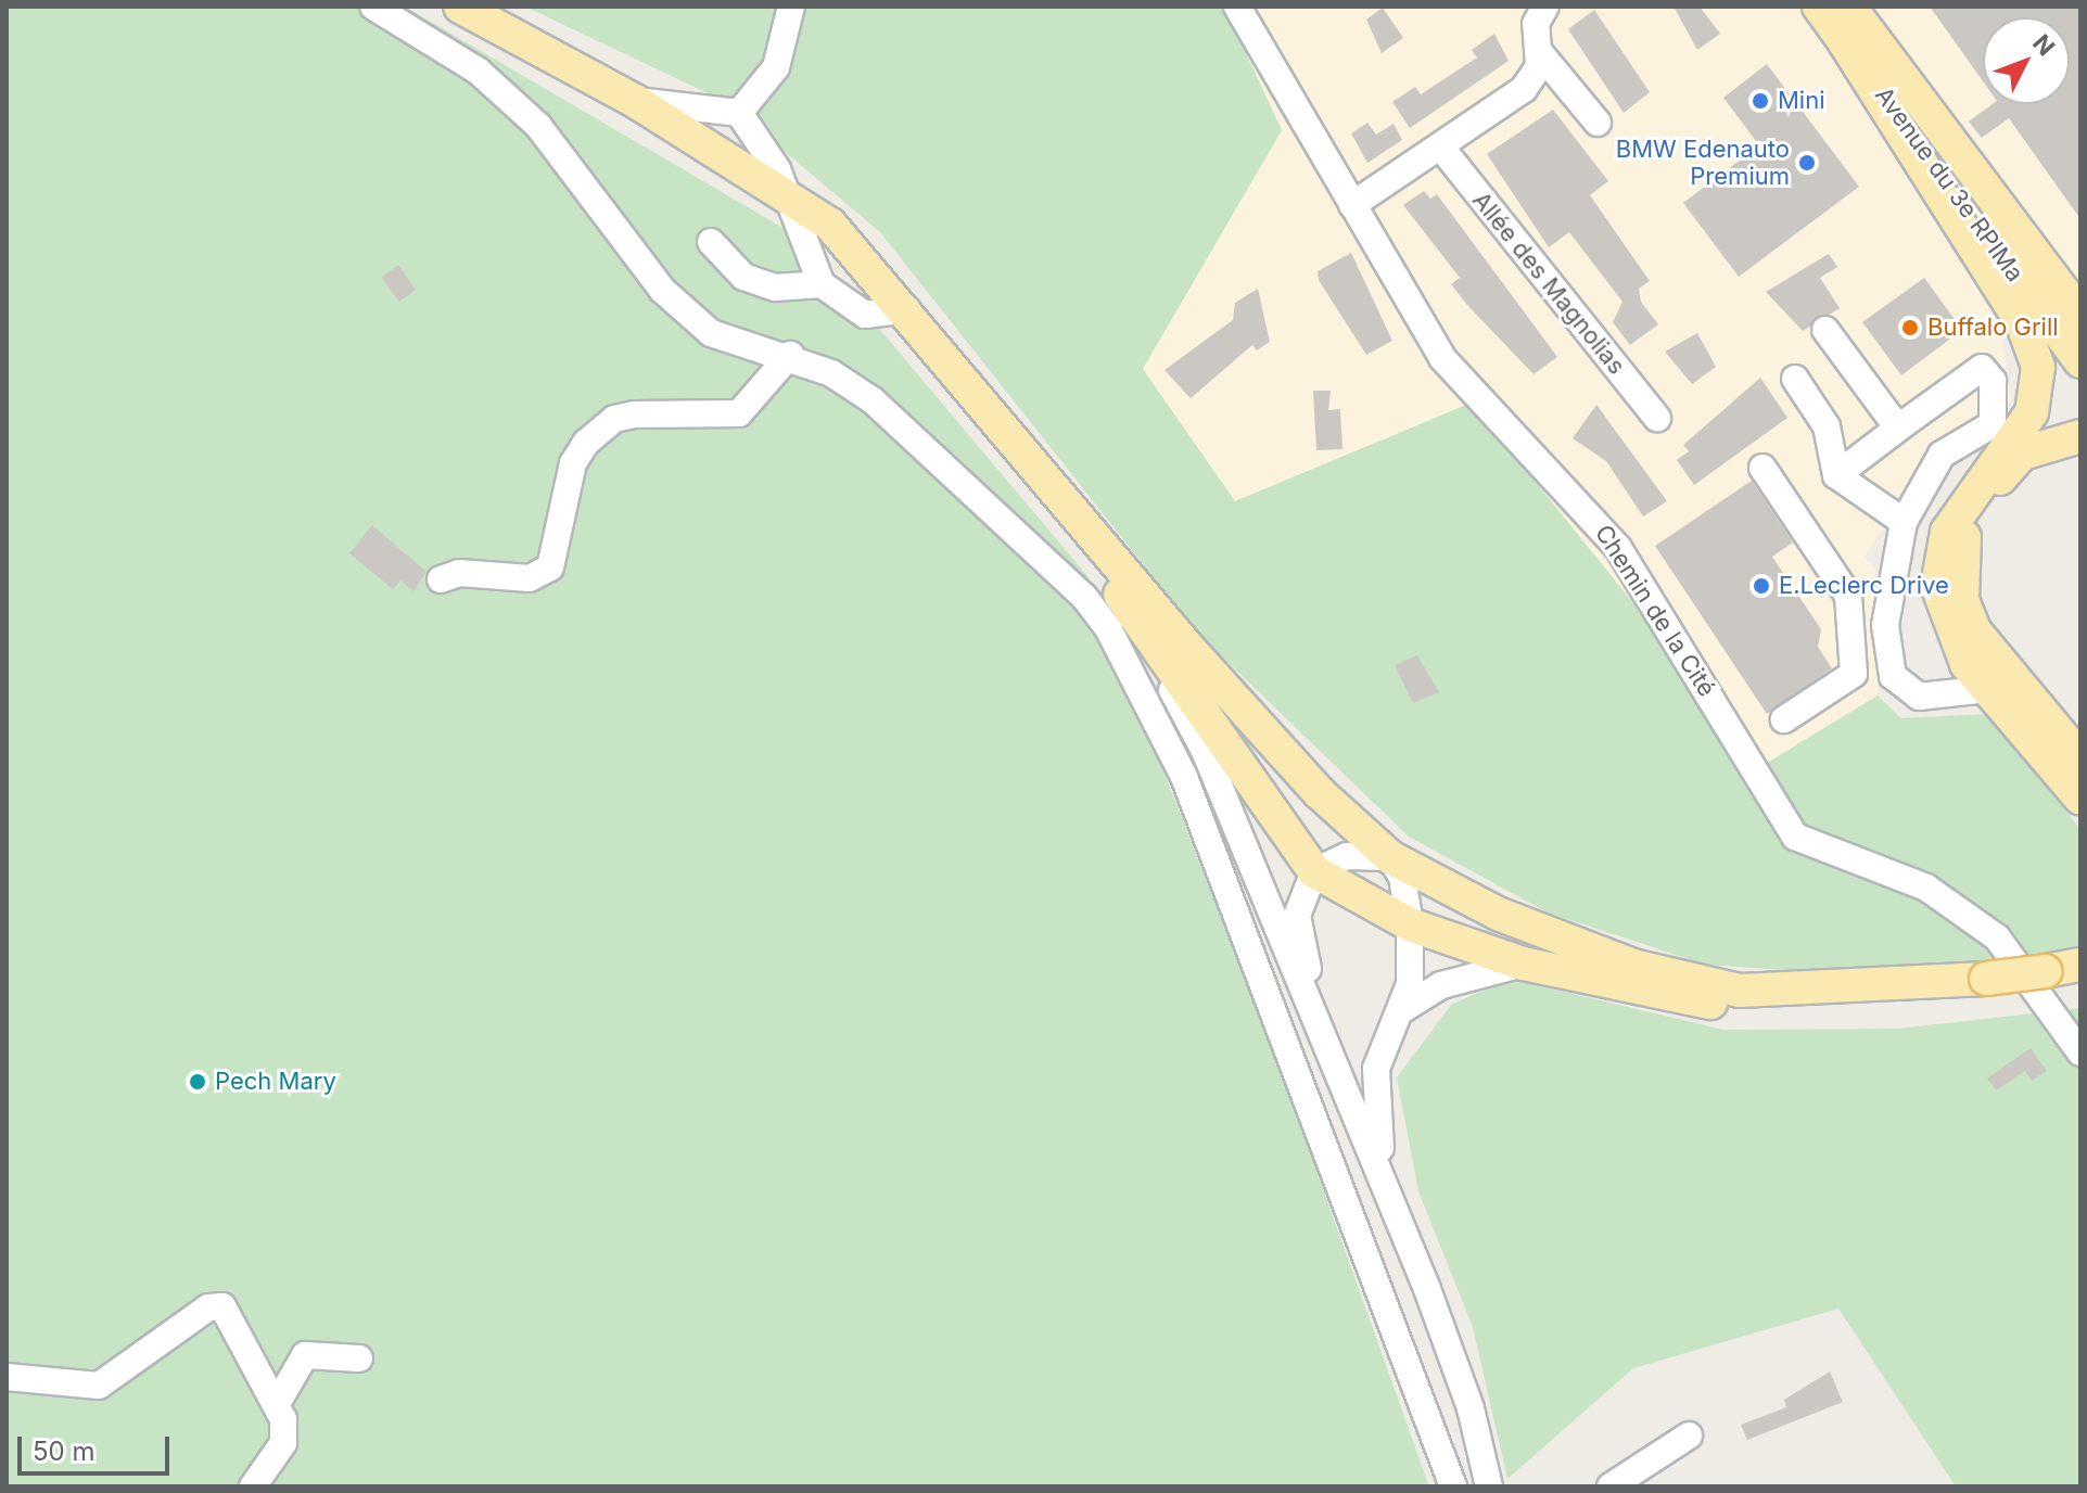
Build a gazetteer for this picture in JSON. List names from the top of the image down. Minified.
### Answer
{"streets":{"main road":["Avenue du 3e RPIMa"],"street":["Allée des Magnolias","Chemin de la Cité"]},"places":["Mini","BMW Edenauto Premium","Buffalo Grill","E.Leclerc Drive","Pech Mary"],"scale_bar":"50 m","north":"top right"}
